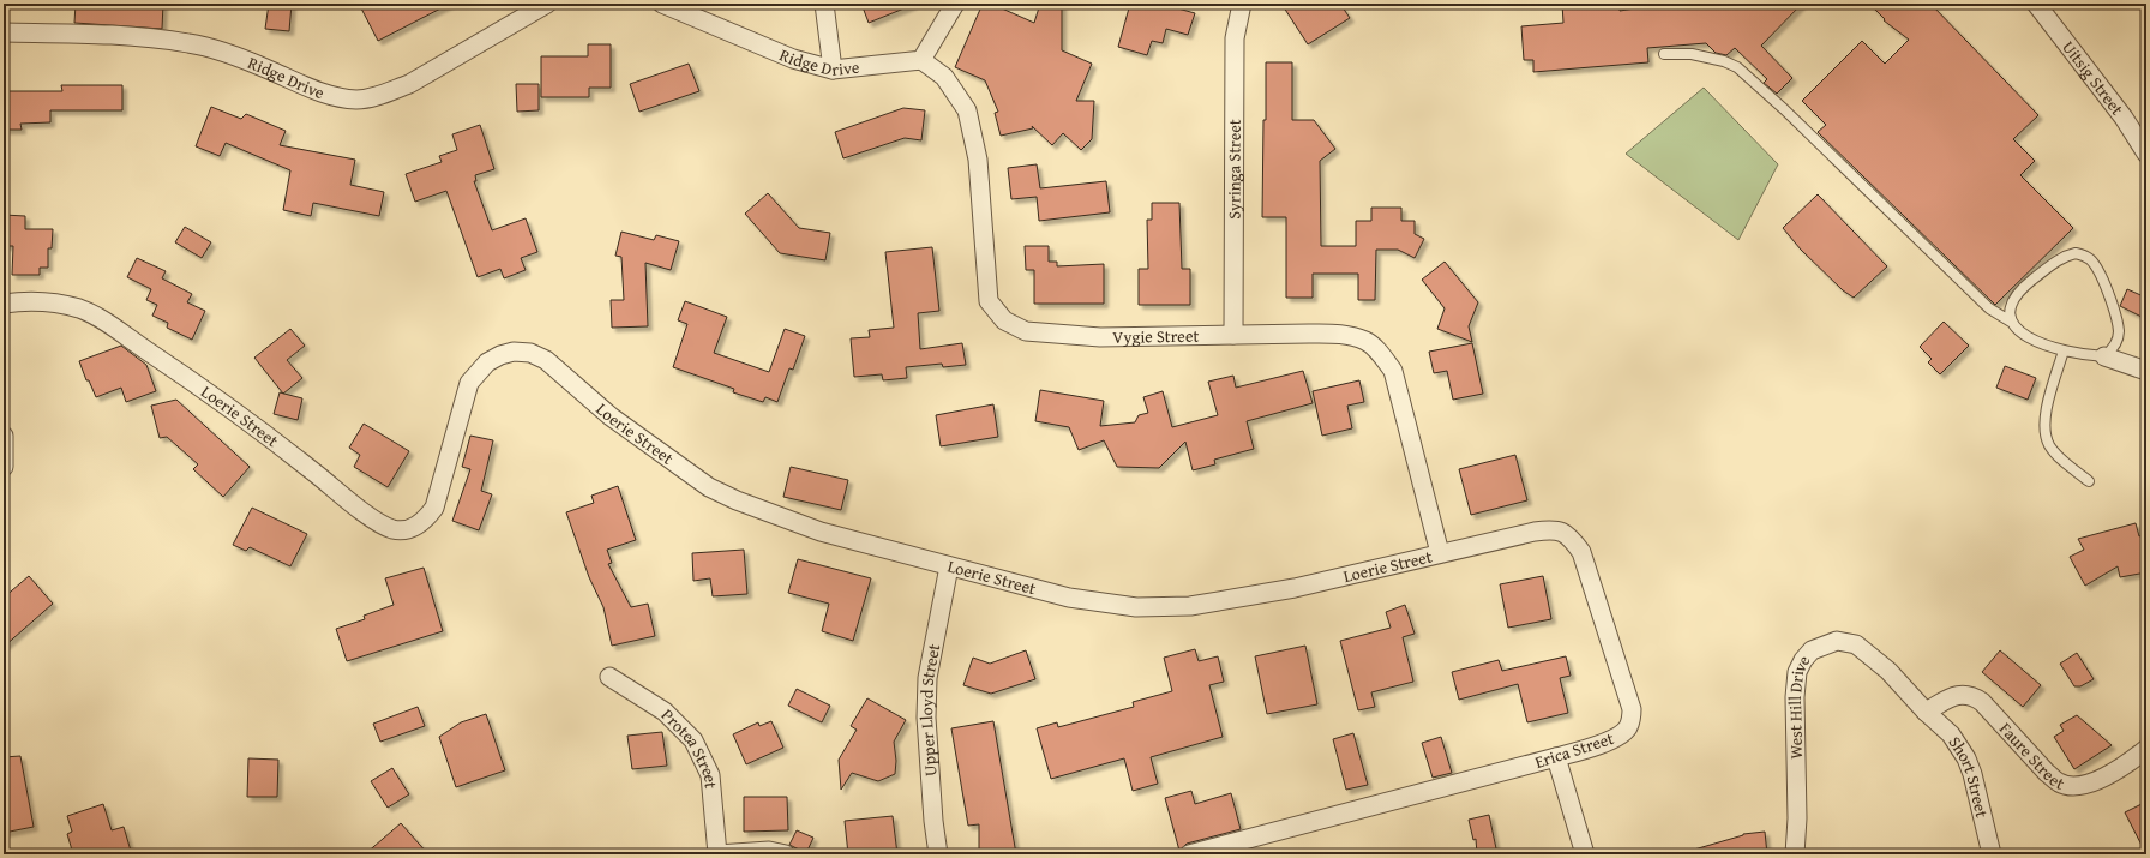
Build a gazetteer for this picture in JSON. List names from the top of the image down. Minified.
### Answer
{"streets":{"street":["Ridge Drive","Uitsig Street","Syringa Street","Vygie Street","Loerie Street","West Hill Drive","Upper Lloyd Street","Erica Street","Protea Street","Faure Street","Short Street"]},"crossings":[["Ridge Drive","Vygie Street"],["Syringa Street","Vygie Street"],["Vygie Street","Loerie Street"],["Vygie Street","Erica Street"],["Loerie Street","Upper Lloyd Street"],["Loerie Street","Erica Street"],["West Hill Drive","Faure Street"],["West Hill Drive","Short Street"],["Faure Street","Short Street"]]}
